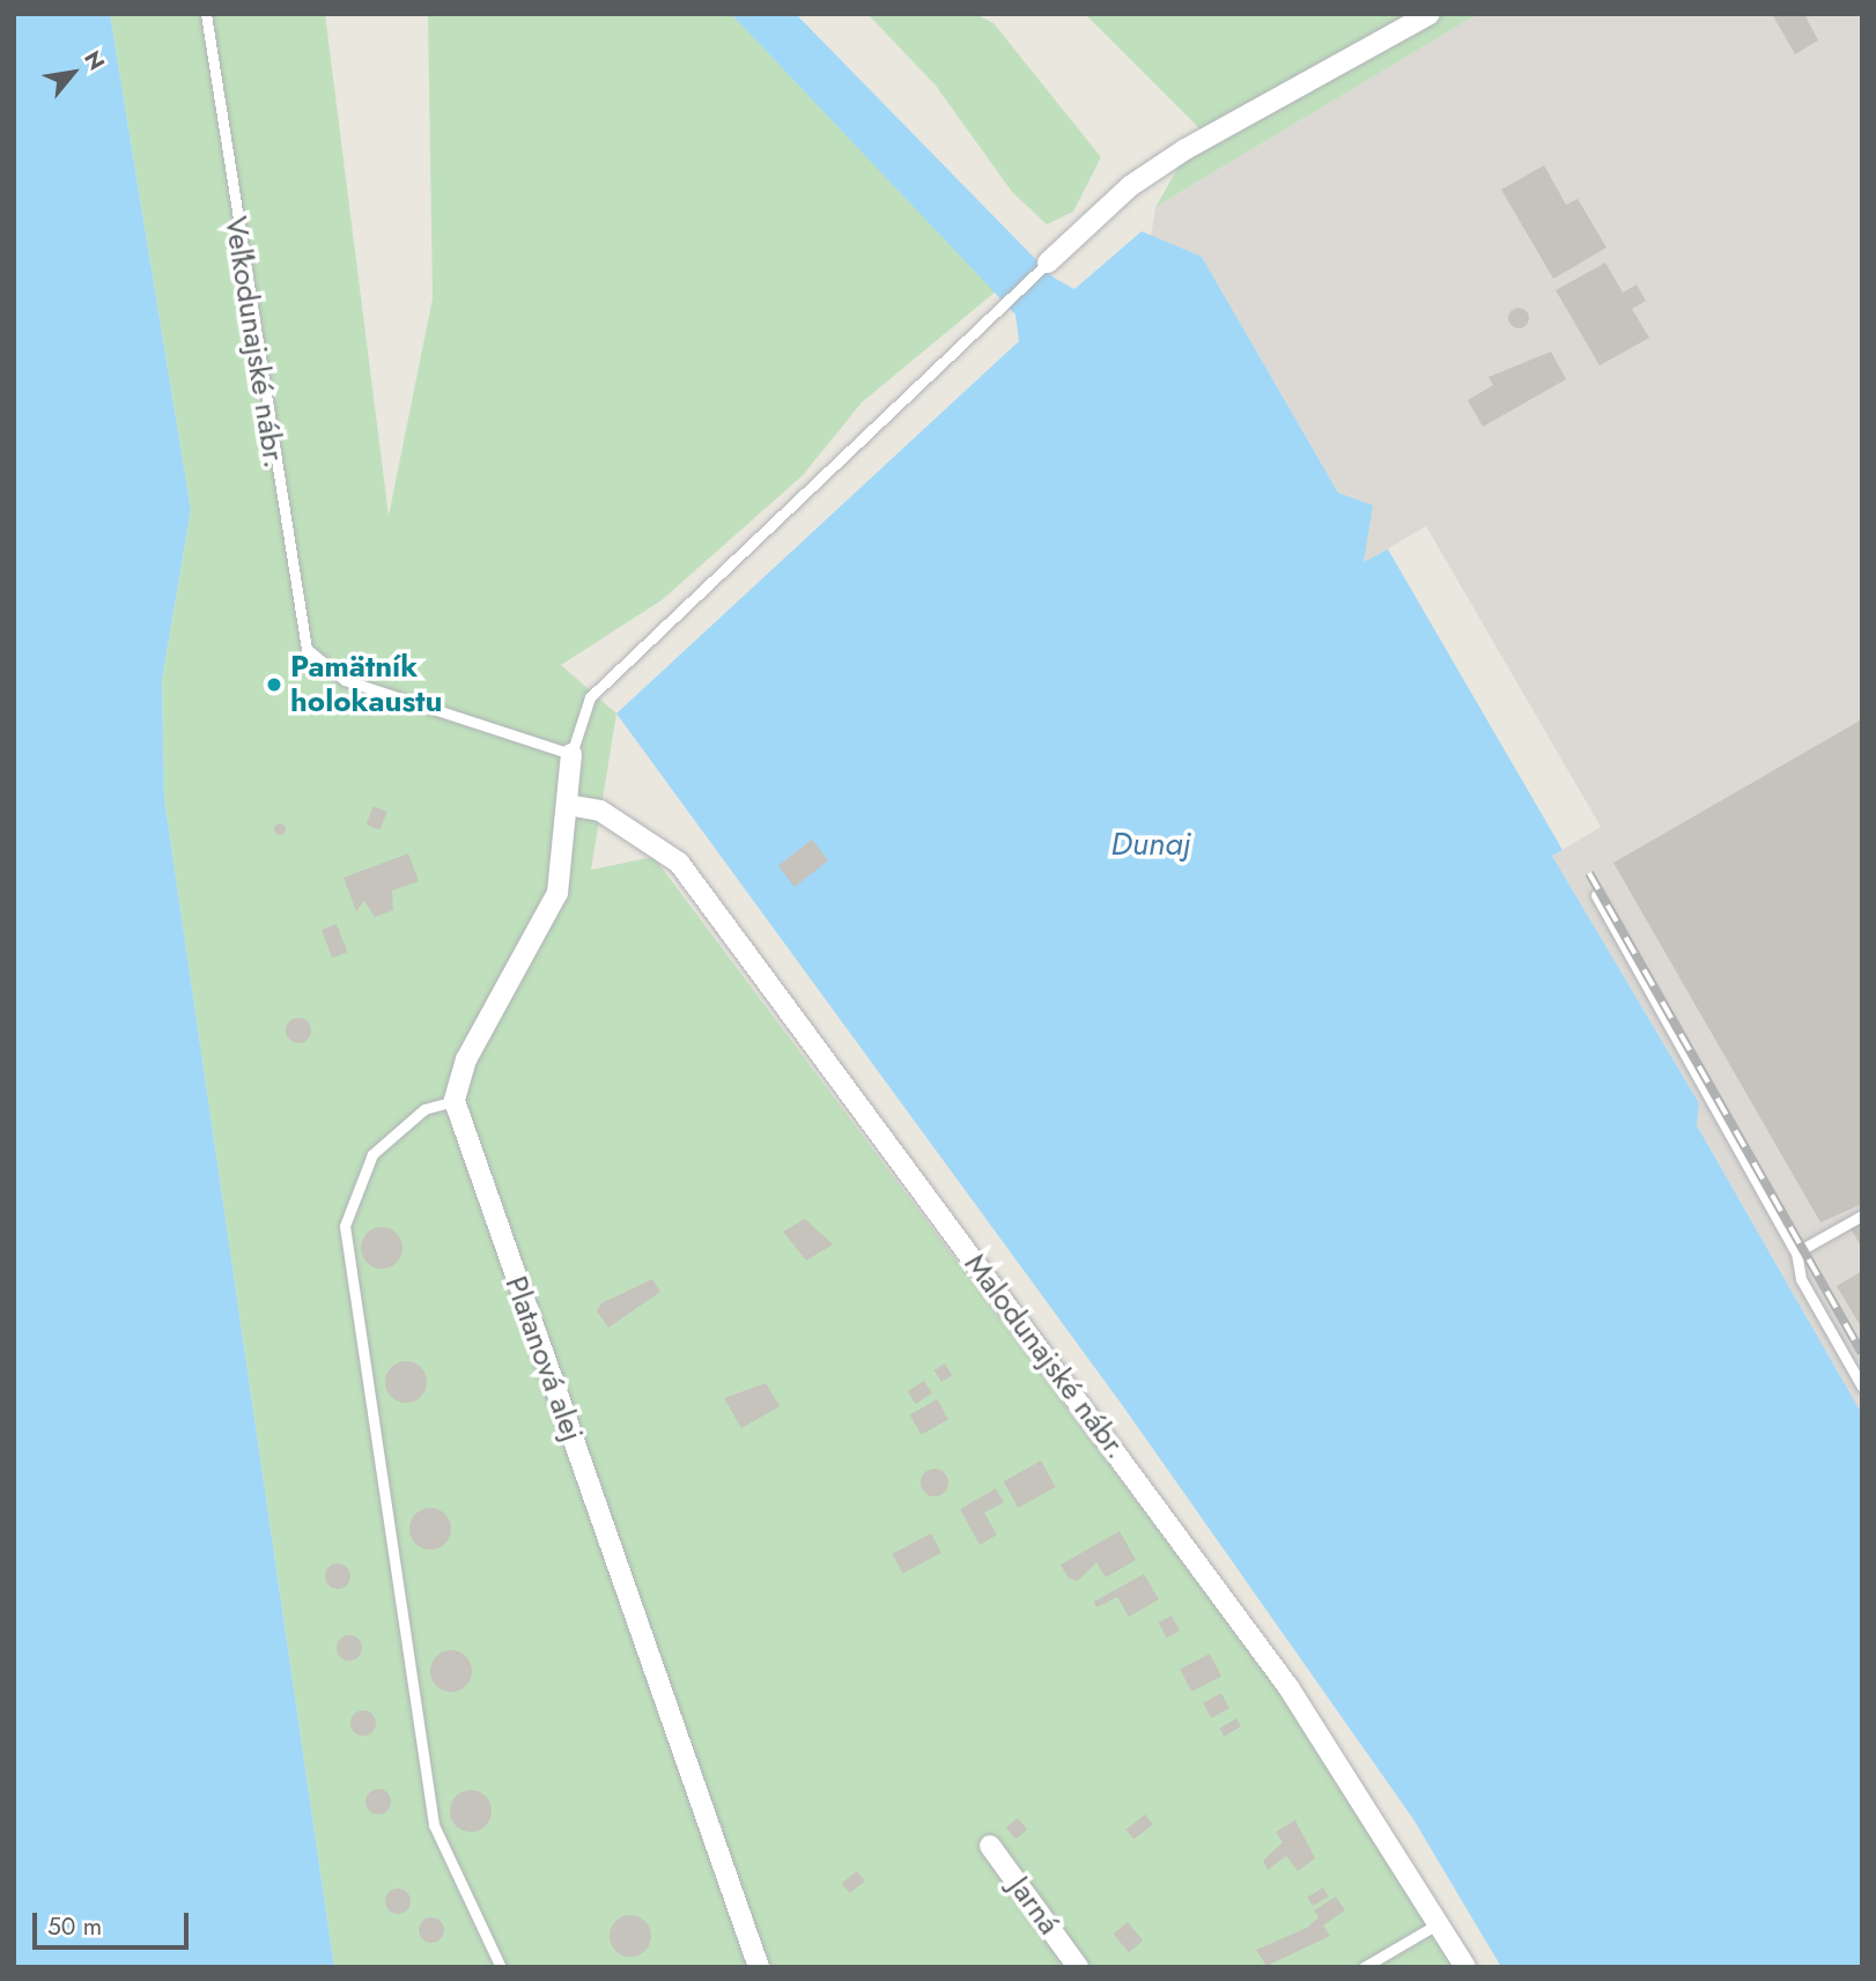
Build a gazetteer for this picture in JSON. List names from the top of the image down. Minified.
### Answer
{"streets":{"street":["Malodunajské nábr.","Platanová alej","Jarná"],"lane":["Veľkodunajské nábr."]},"water":["Dunaj"],"places":["Pamätník holokaustu"],"scale_bar":"50 m","north":"top right"}
